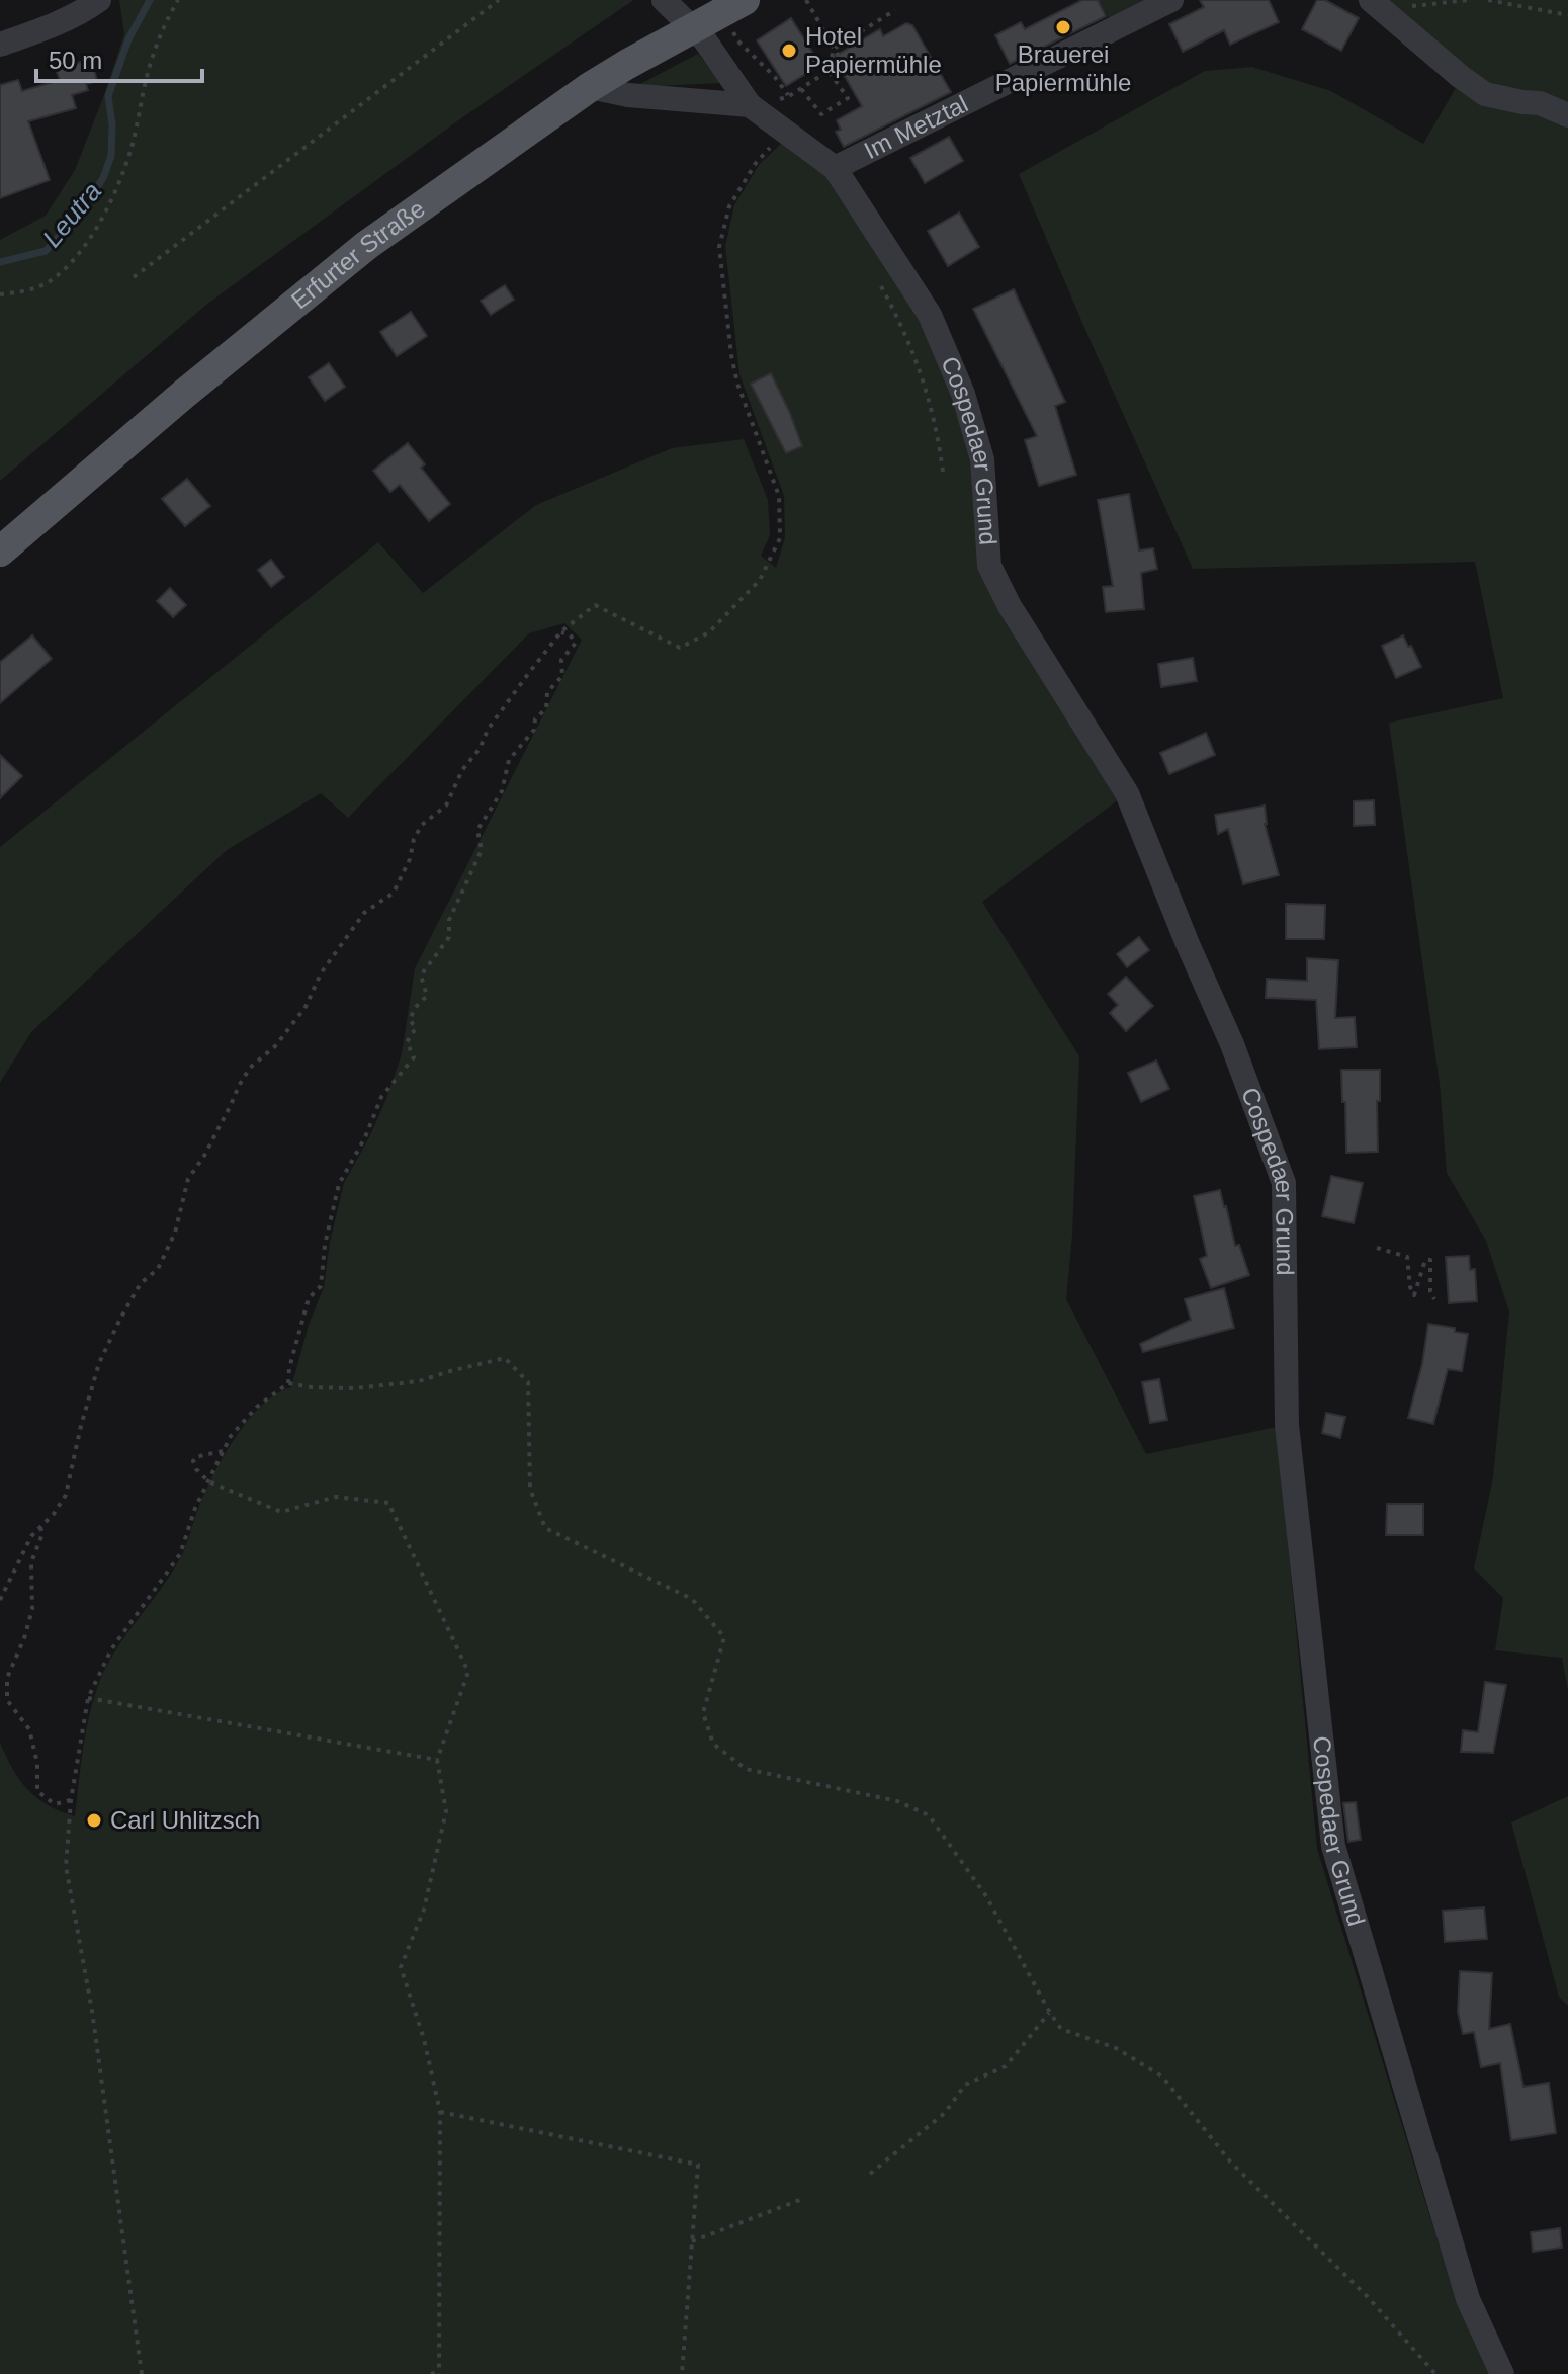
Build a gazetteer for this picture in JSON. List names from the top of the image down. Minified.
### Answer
{"streets":{"main road":["Erfurter Straße"],"street":["Im Metztal","Cospedaer Grund"]},"crossings":[["Im Metztal","Cospedaer Grund"],["Erfurter Straße","Cospedaer Grund"]],"water":["Leutra"],"places":["Brauerei Papiermühle","Hotel Papiermühle","Carl Uhlitzsch"],"scale_bar":"50 m"}
